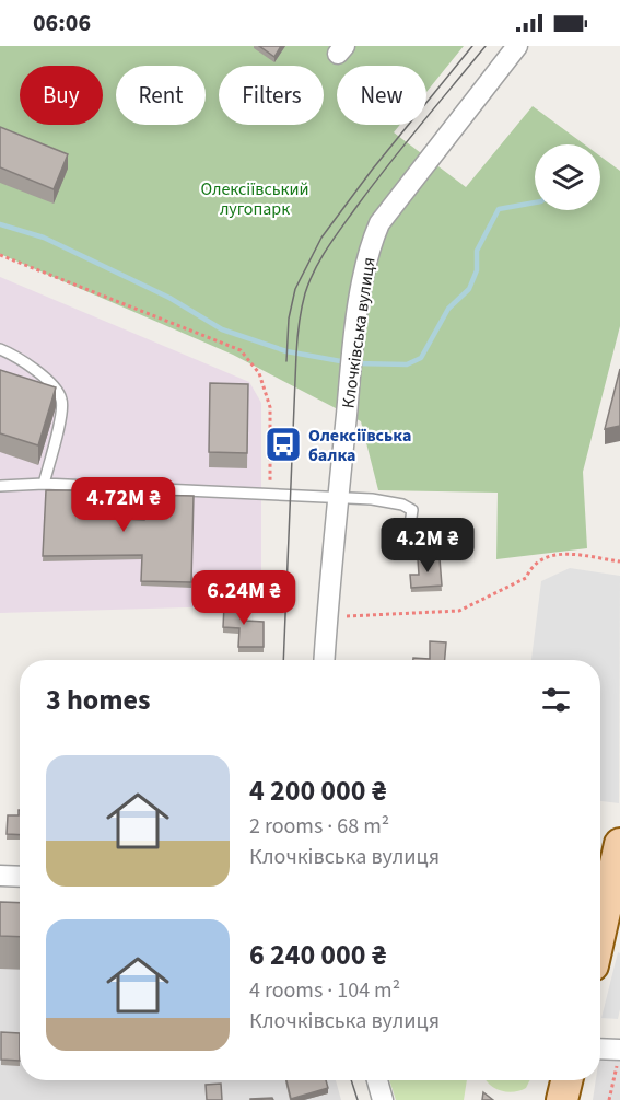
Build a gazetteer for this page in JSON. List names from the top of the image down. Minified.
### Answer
{"streets":{"street":["Клочківська вулиця"]},"parks":["Олексіївський лугопарк"],"places":{"bus stop":["Олексіївська балка"]},"page":{"status":"06:06","chip":["Buy","Rent","Filters","New"],"price":["4.72M ₴","4.2M ₴","6.24M ₴"],"heading":"3 homes","list":[{"name":"4 200 000 ₴","note":"2 rooms · 68 m² · Клочківська вулиця"},{"name":"6 240 000 ₴","note":"4 rooms · 104 m² · Клочківська вулиця"}]}}
